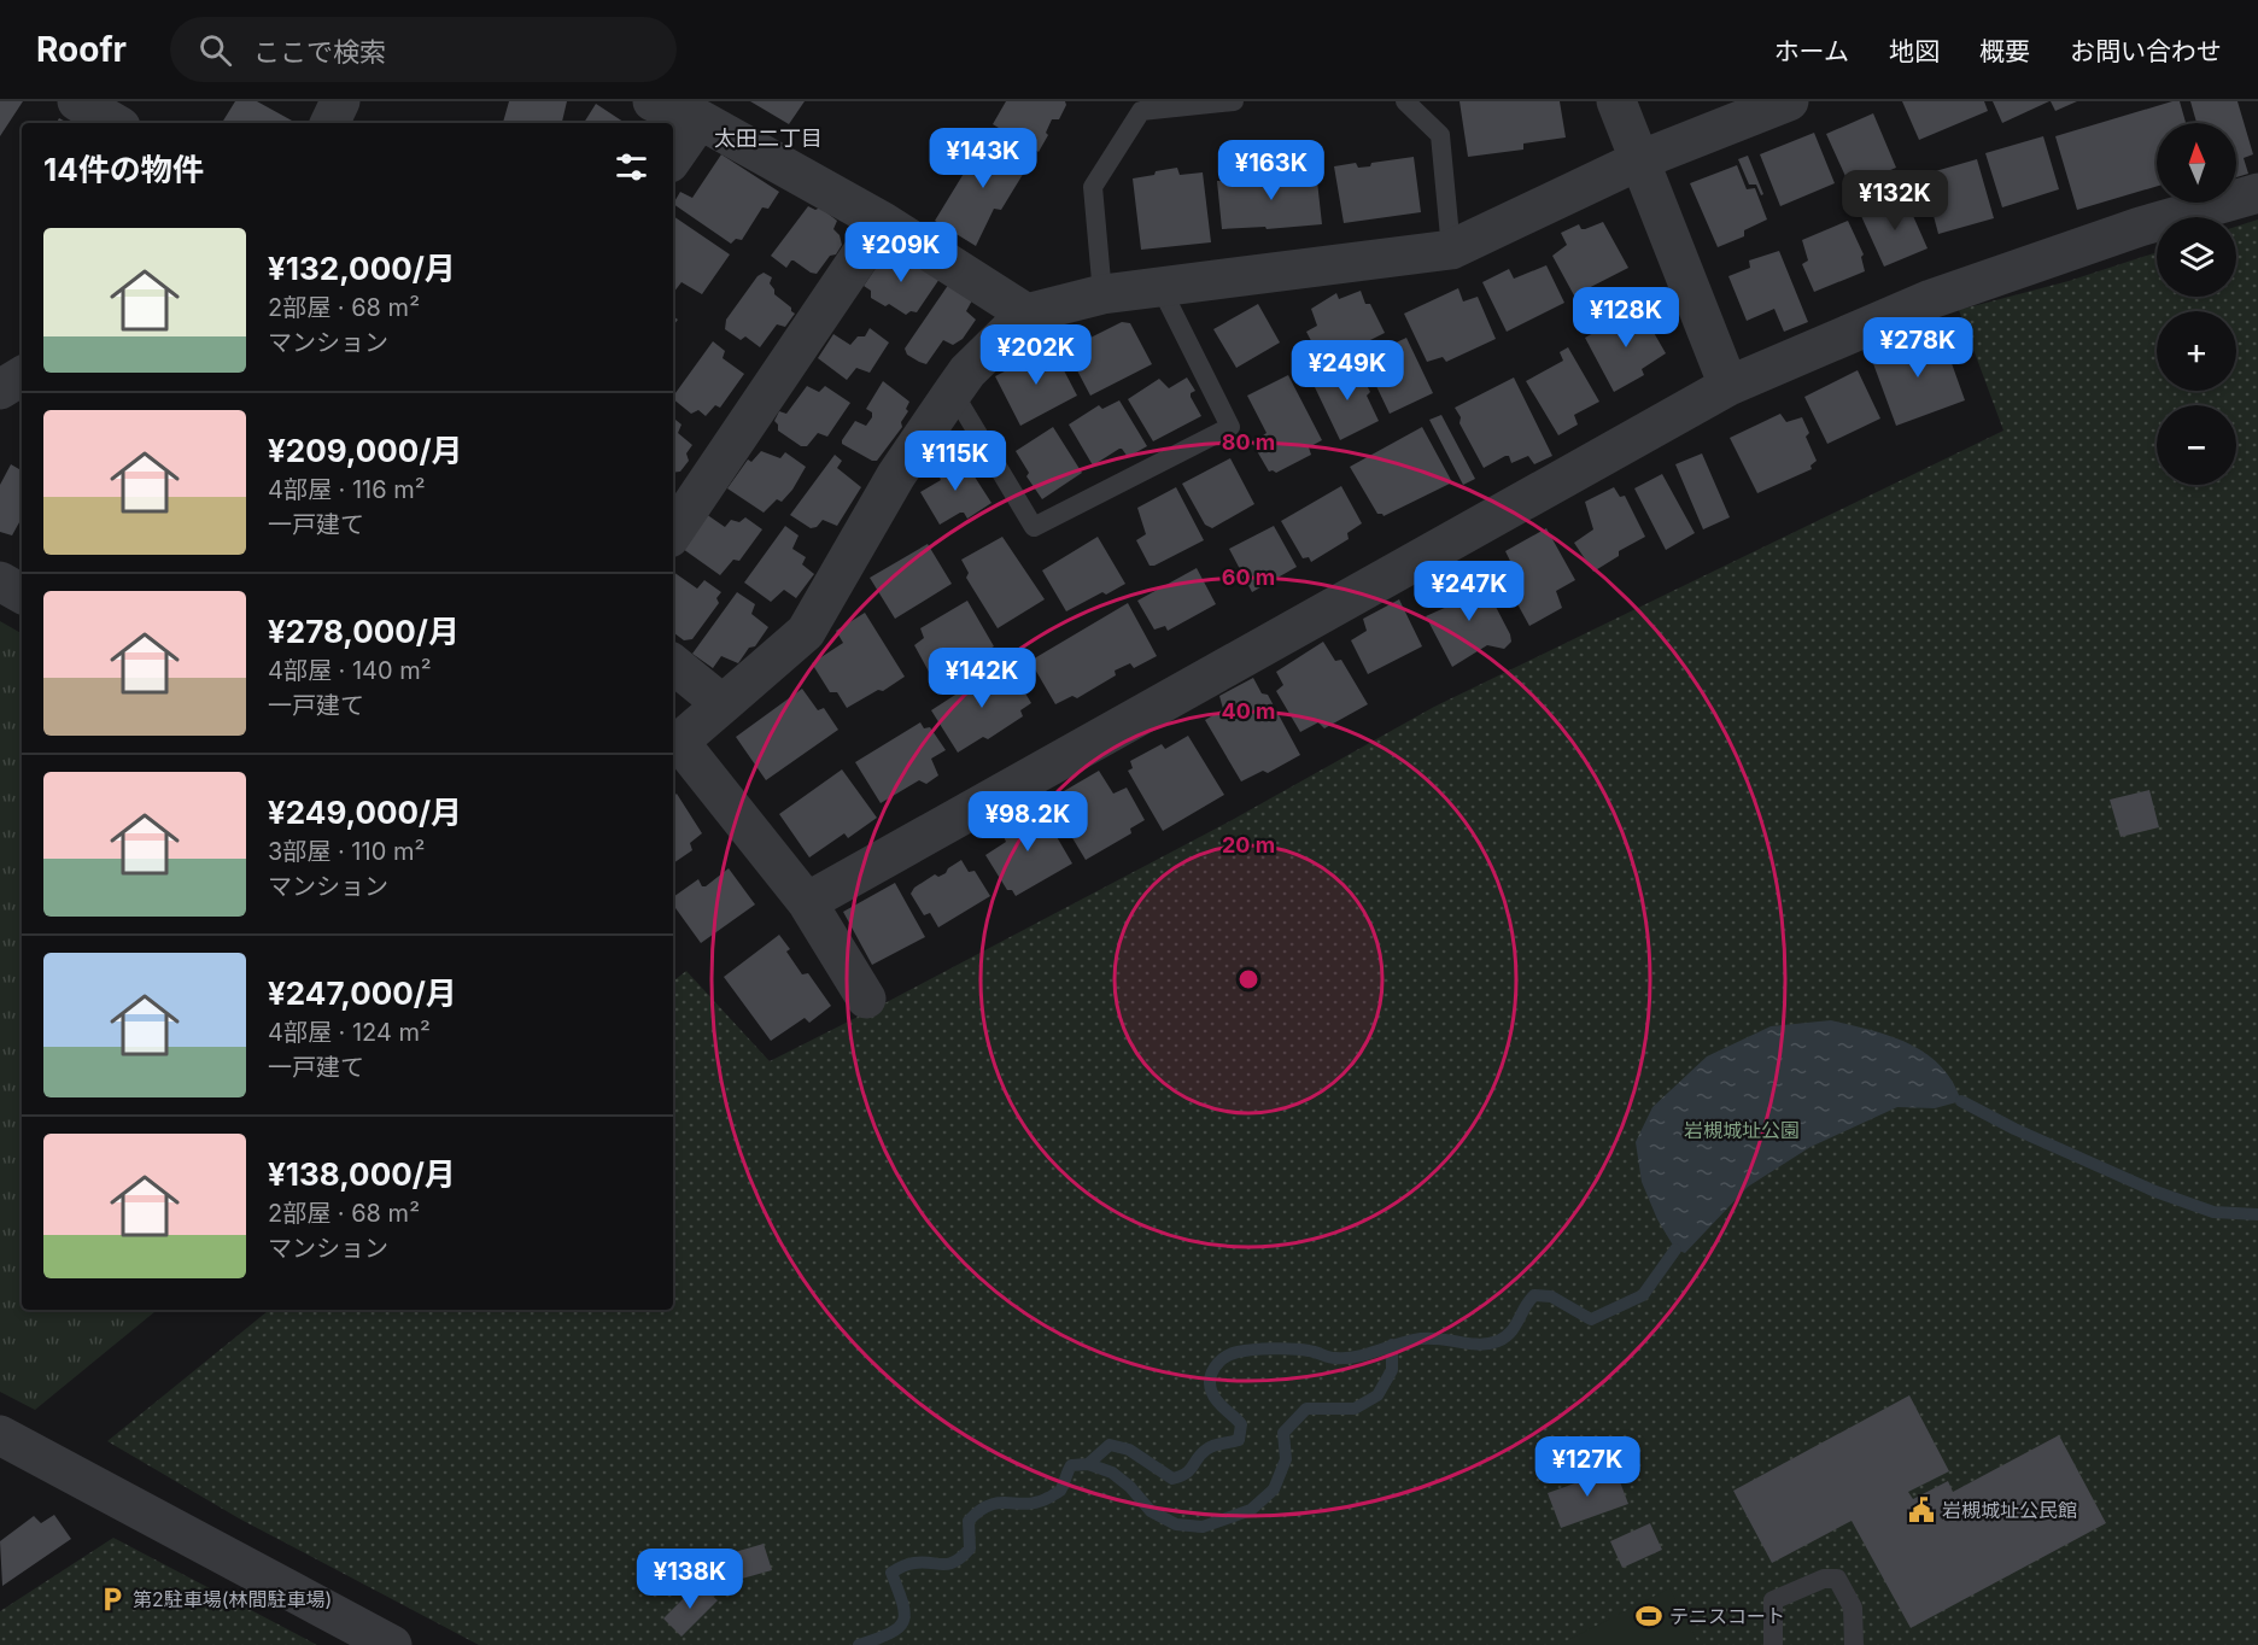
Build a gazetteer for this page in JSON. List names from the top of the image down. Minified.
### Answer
{"districts":["太田二丁目"],"parks":["岩槻城址公園"],"places":{"public building":["岩槻城址公民館"],"parking":["第2駐車場(林間駐車場)"],"sports":["テニスコート"]},"north":"top","page":{"header":"Roofr","search":"ここで検索","nav":["ホーム","地図","概要","お問い合わせ"],"map_buttons":["+","−"],"heading":"14件の物件","price":["¥143K","¥163K","¥132K","¥209K","¥128K","¥278K","¥202K","¥249K","¥115K","¥247K","¥142K","¥98.2K","¥127K","¥138K"],"list":[{"name":"¥132,000/月","note":"2部屋 · 68 m² · マンション"},{"name":"¥209,000/月","note":"4部屋 · 116 m² · 一戸建て"},{"name":"¥278,000/月","note":"4部屋 · 140 m² · 一戸建て"},{"name":"¥249,000/月","note":"3部屋 · 110 m² · マンション"},{"name":"¥247,000/月","note":"4部屋 · 124 m² · 一戸建て"},{"name":"¥138,000/月","note":"2部屋 · 68 m² · マンション"}]},"rings":["80 m","60 m","40 m","20 m"]}
